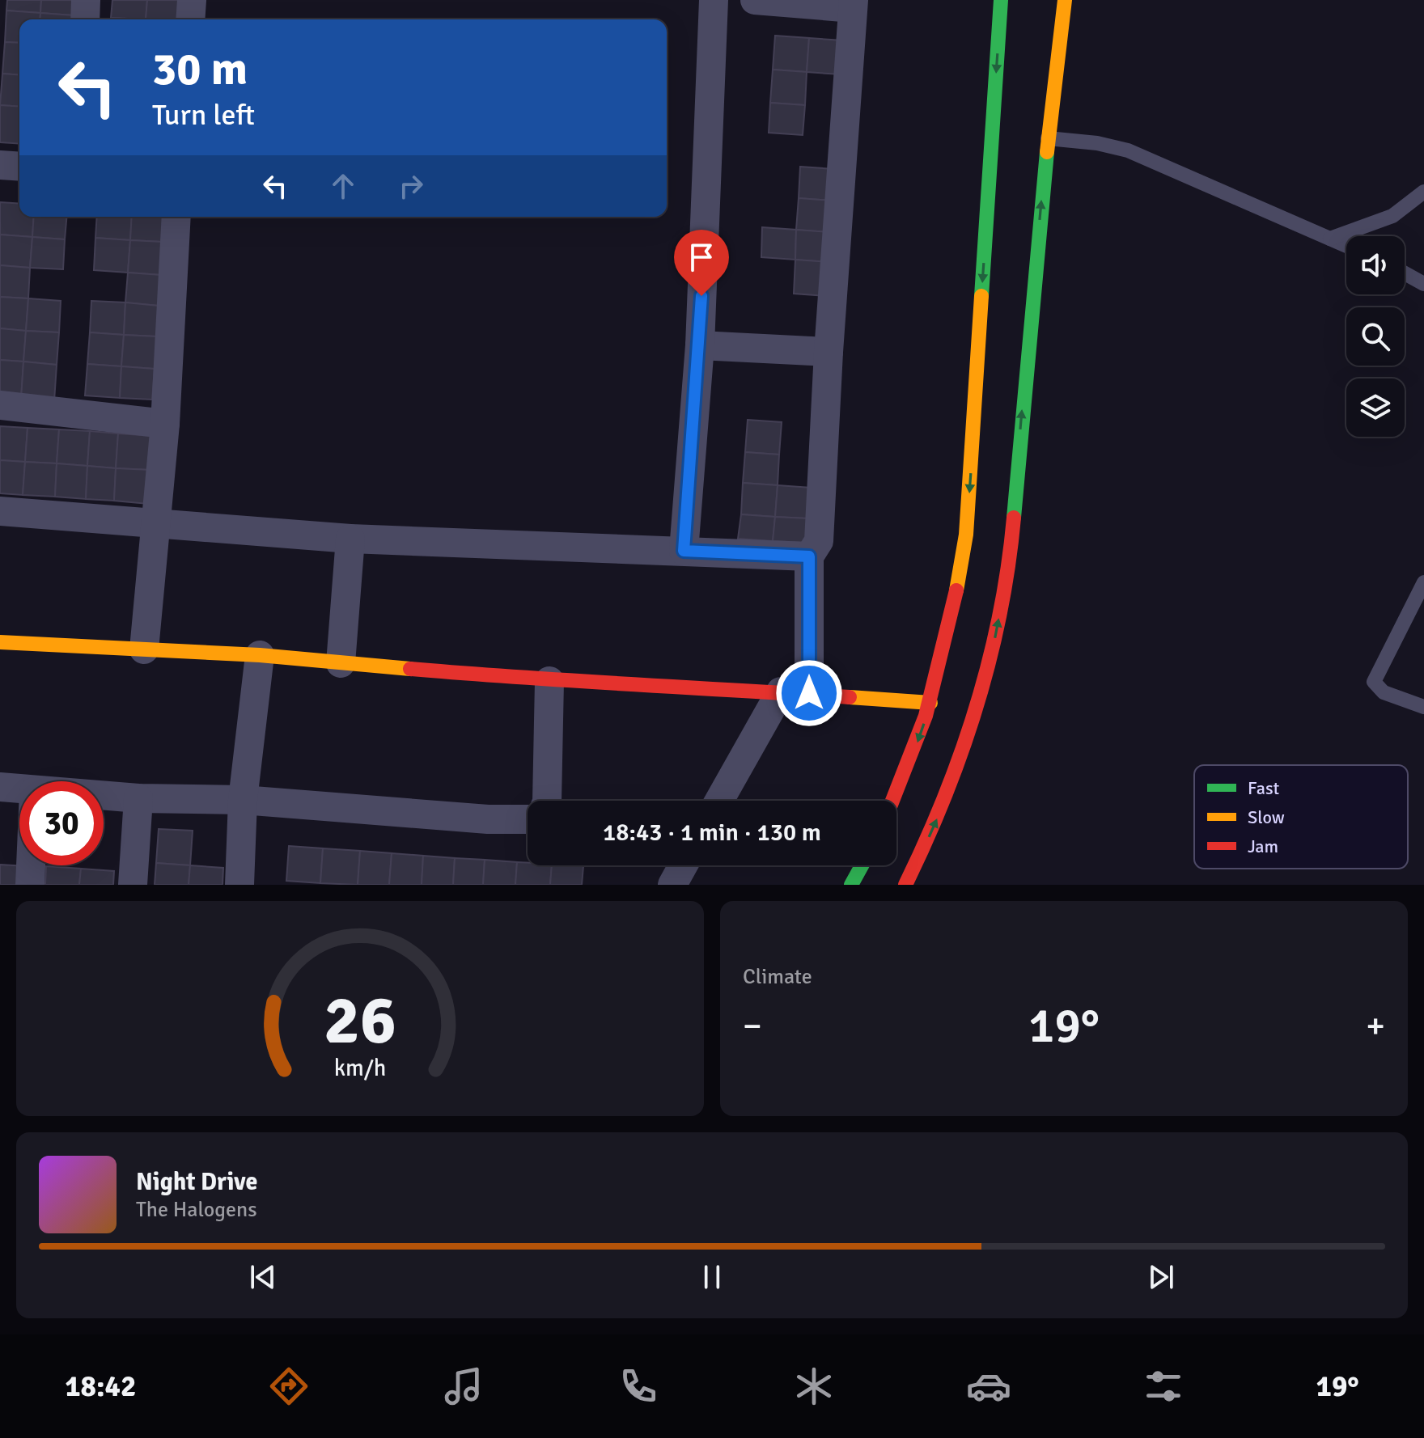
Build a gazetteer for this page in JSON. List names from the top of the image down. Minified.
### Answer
{"legend":["Fast","Slow","Jam"],"page":{"turn":["30 m","Turn left"],"limit":"30","trip":"18:43 · 1 min · 130 m","tile":"Climate","heat":["−","19°","+"],"song":["Night Drive","The Halogens"],"tabs":["18:42","19°"],"gauge":["26","km/h"]}}
